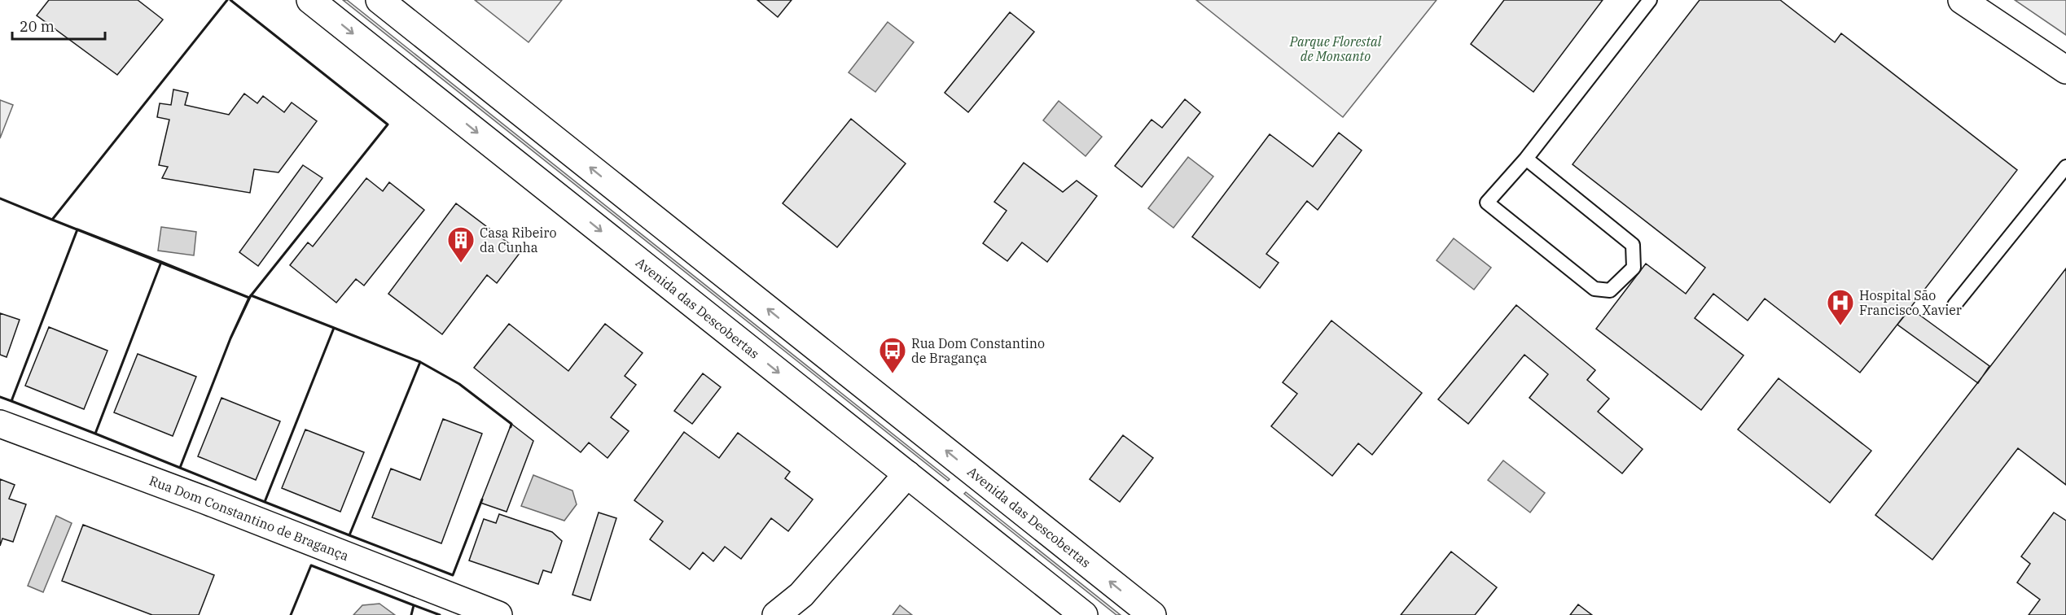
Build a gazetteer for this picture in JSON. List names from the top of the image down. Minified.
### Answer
{"streets":{"main road":["Avenida das Descobertas","Rua Dom Constantino de Bragança"]},"parks":["Parque Florestal de Monsanto"],"places":{"building":["Casa Ribeiro da Cunha"],"hospital":["Hospital São Francisco Xavier"],"bus stop":["Rua Dom Constantino de Bragança"]},"scale_bar":"20 m"}
